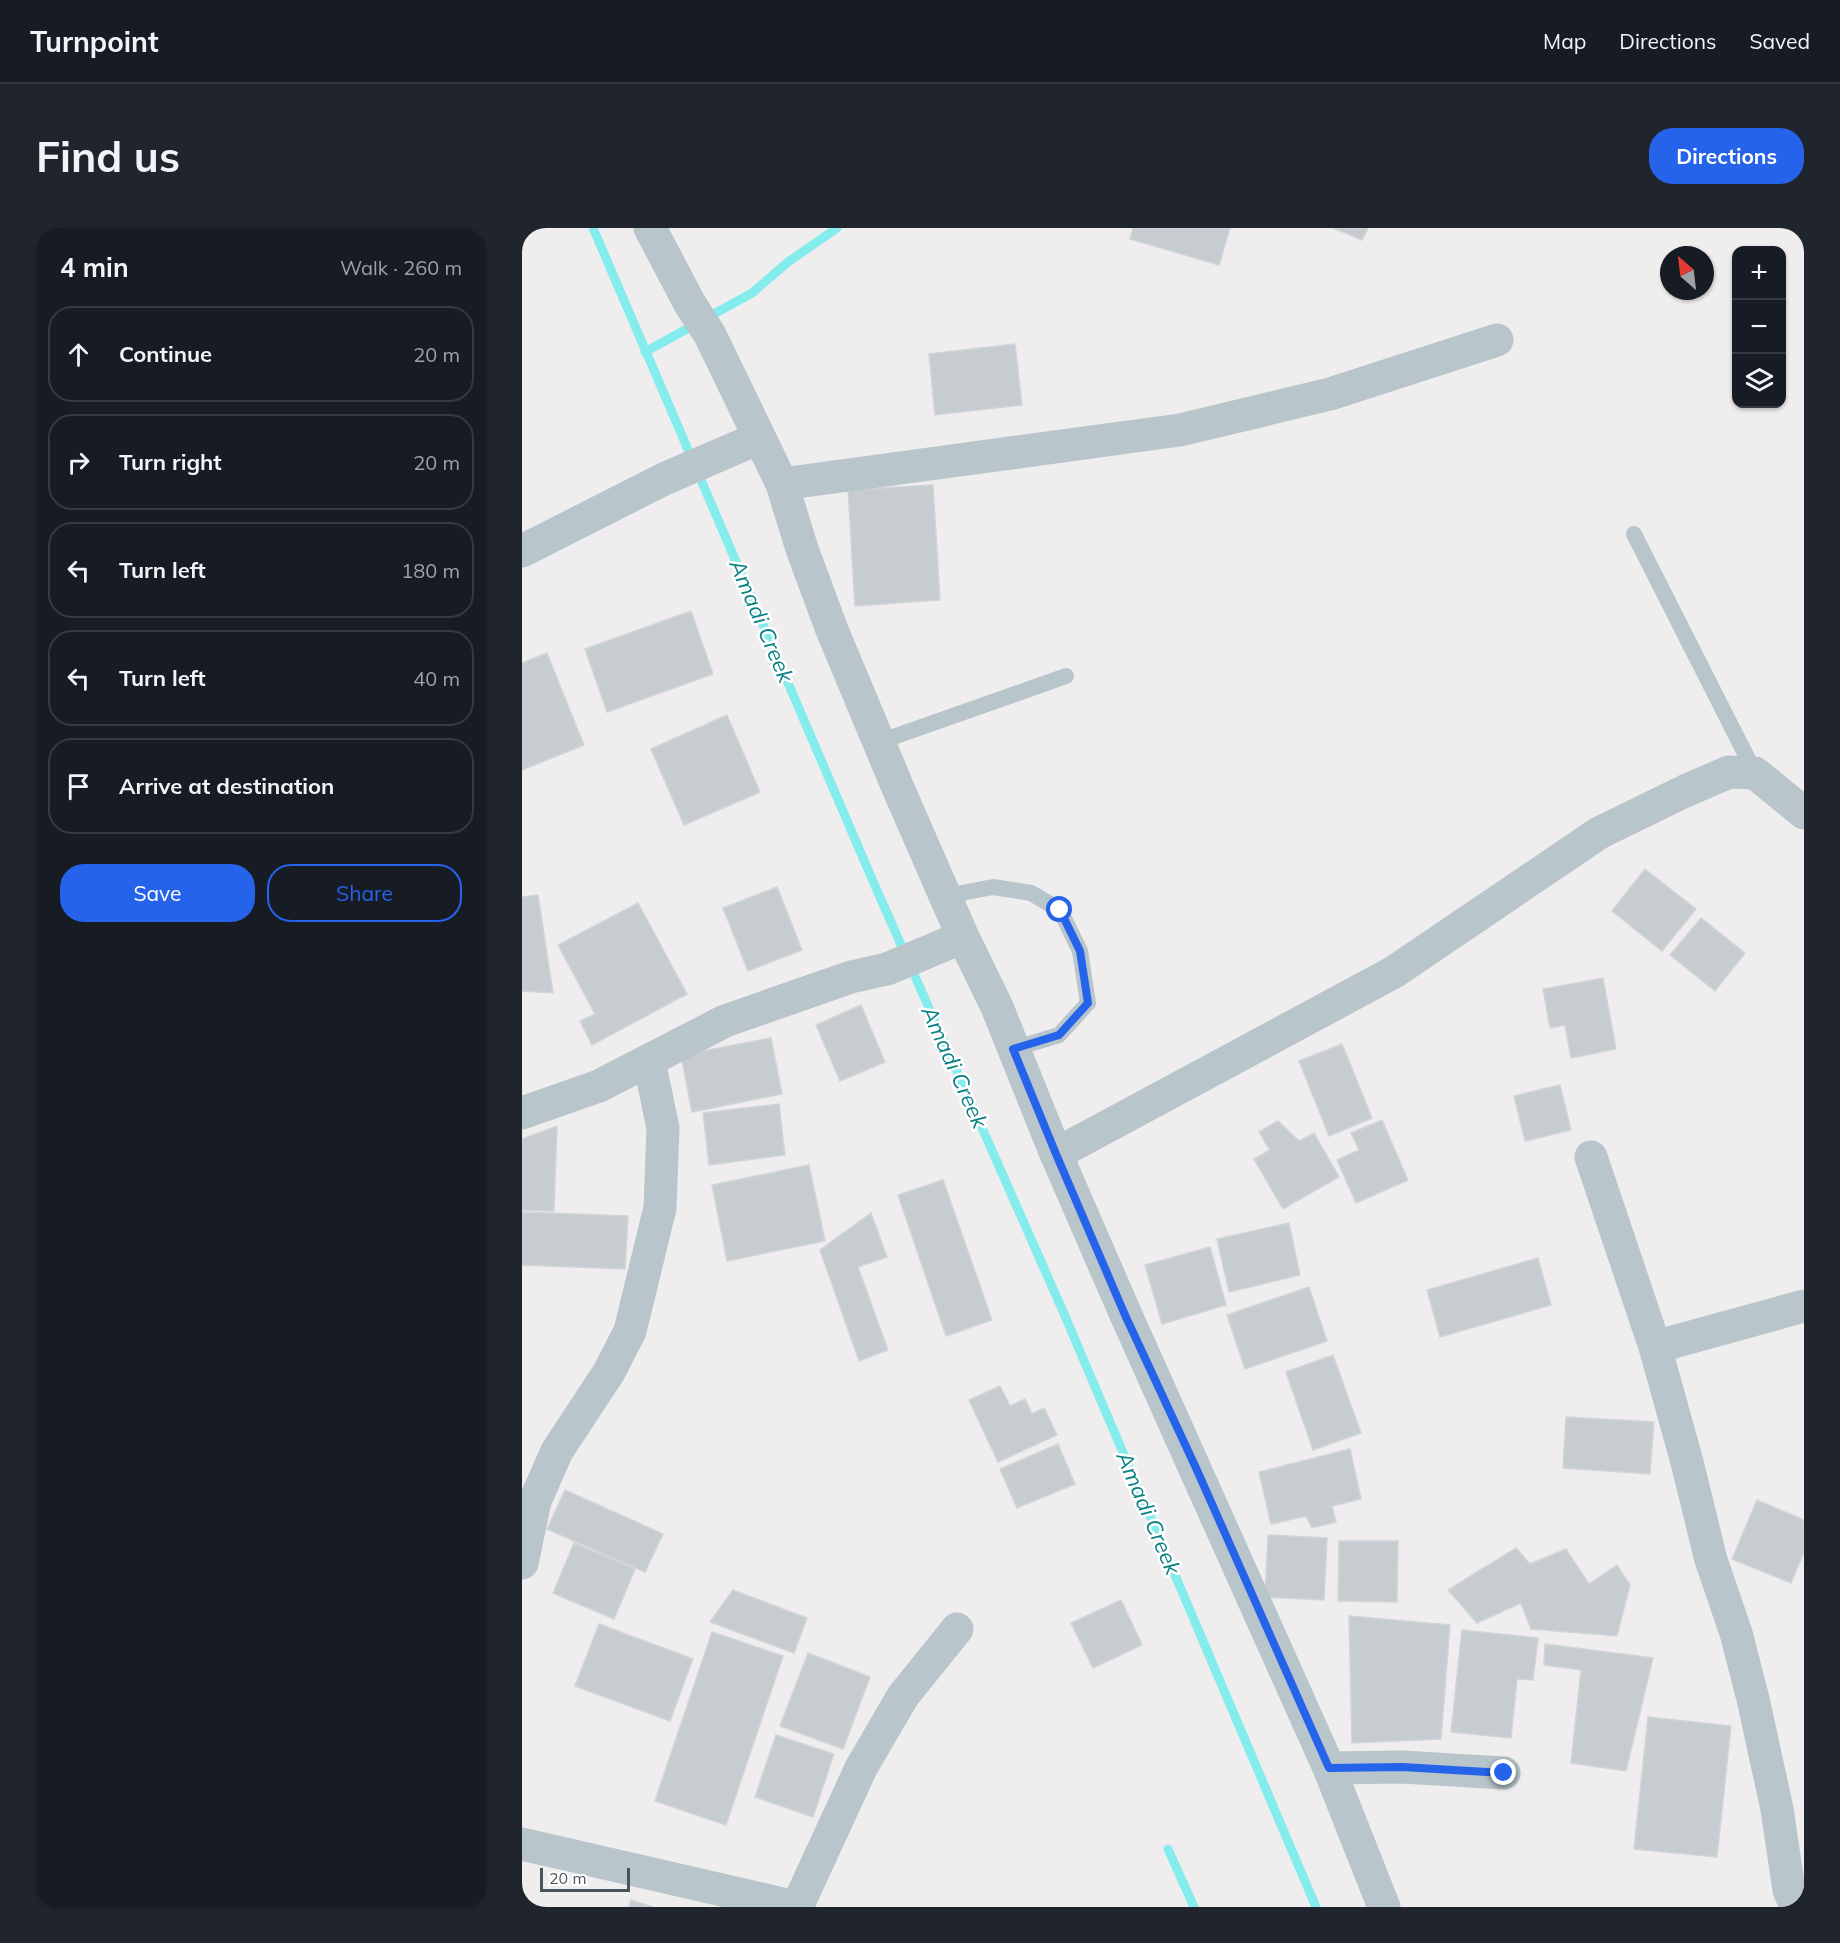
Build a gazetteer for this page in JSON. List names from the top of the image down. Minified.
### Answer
{"water":["Amadi Creek"],"scale_bar":"20 m","north":"top left","page":{"header":"Turnpoint","nav":["Map","Directions","Saved"],"buttons":["Directions",["Save","Share"]],"title":"Find us","heading":["4 min","Walk · 260 m"],"map_buttons":["+","−"],"list":[["Continue","20 m"],["Turn right","20 m"],["Turn left","180 m"],["Turn left","40 m"],"Arrive at destination"],"scale":"20 m"}}
